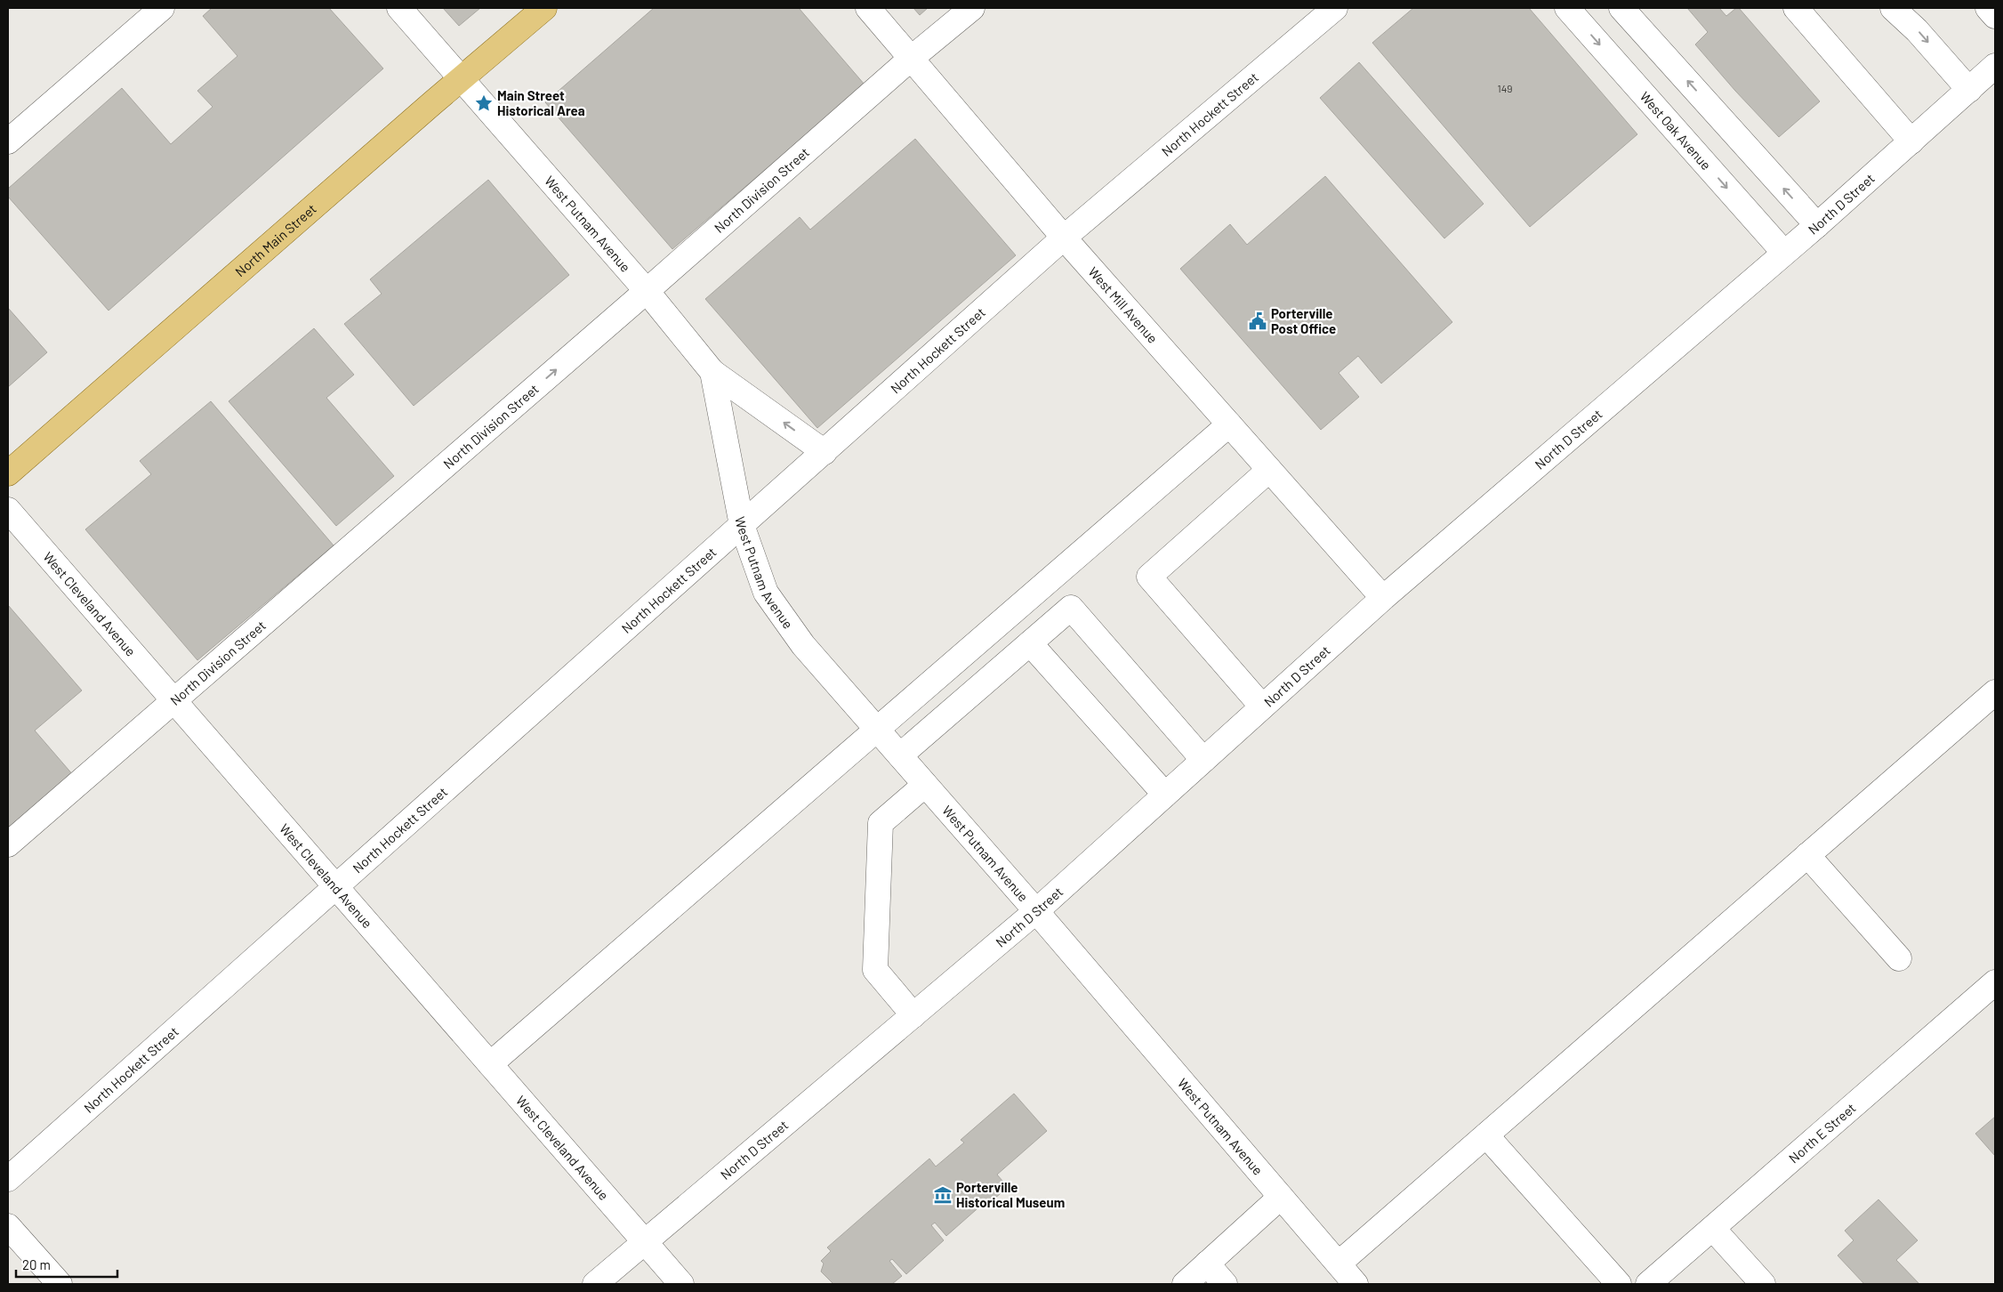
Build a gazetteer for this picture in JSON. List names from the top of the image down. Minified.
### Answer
{"streets":{"main road":["North Main Street"],"street":["North Hockett Street","West Oak Avenue","North Division Street","North D Street","West Putnam Avenue","West Mill Avenue","West Cleveland Avenue","North E Street"]},"crossings":[["North Hockett Street","West Putnam Avenue"],["North Hockett Street","West Mill Avenue"],["North Hockett Street","West Cleveland Avenue"],["West Oak Avenue","North D Street"],["North Division Street","West Putnam Avenue"],["North Division Street","West Mill Avenue"],["North Division Street","West Cleveland Avenue"],["North D Street","West Putnam Avenue"],["North D Street","West Mill Avenue"],["North D Street","West Cleveland Avenue"],["West Putnam Avenue","North Main Street"]],"one_way":["North Division Street"],"places":{"place":["Main Street Historical Area"],"public building":["Porterville Post Office"],"museum":["Porterville Historical Museum"]},"house_numbers":["149"],"scale_bar":"20 m"}
